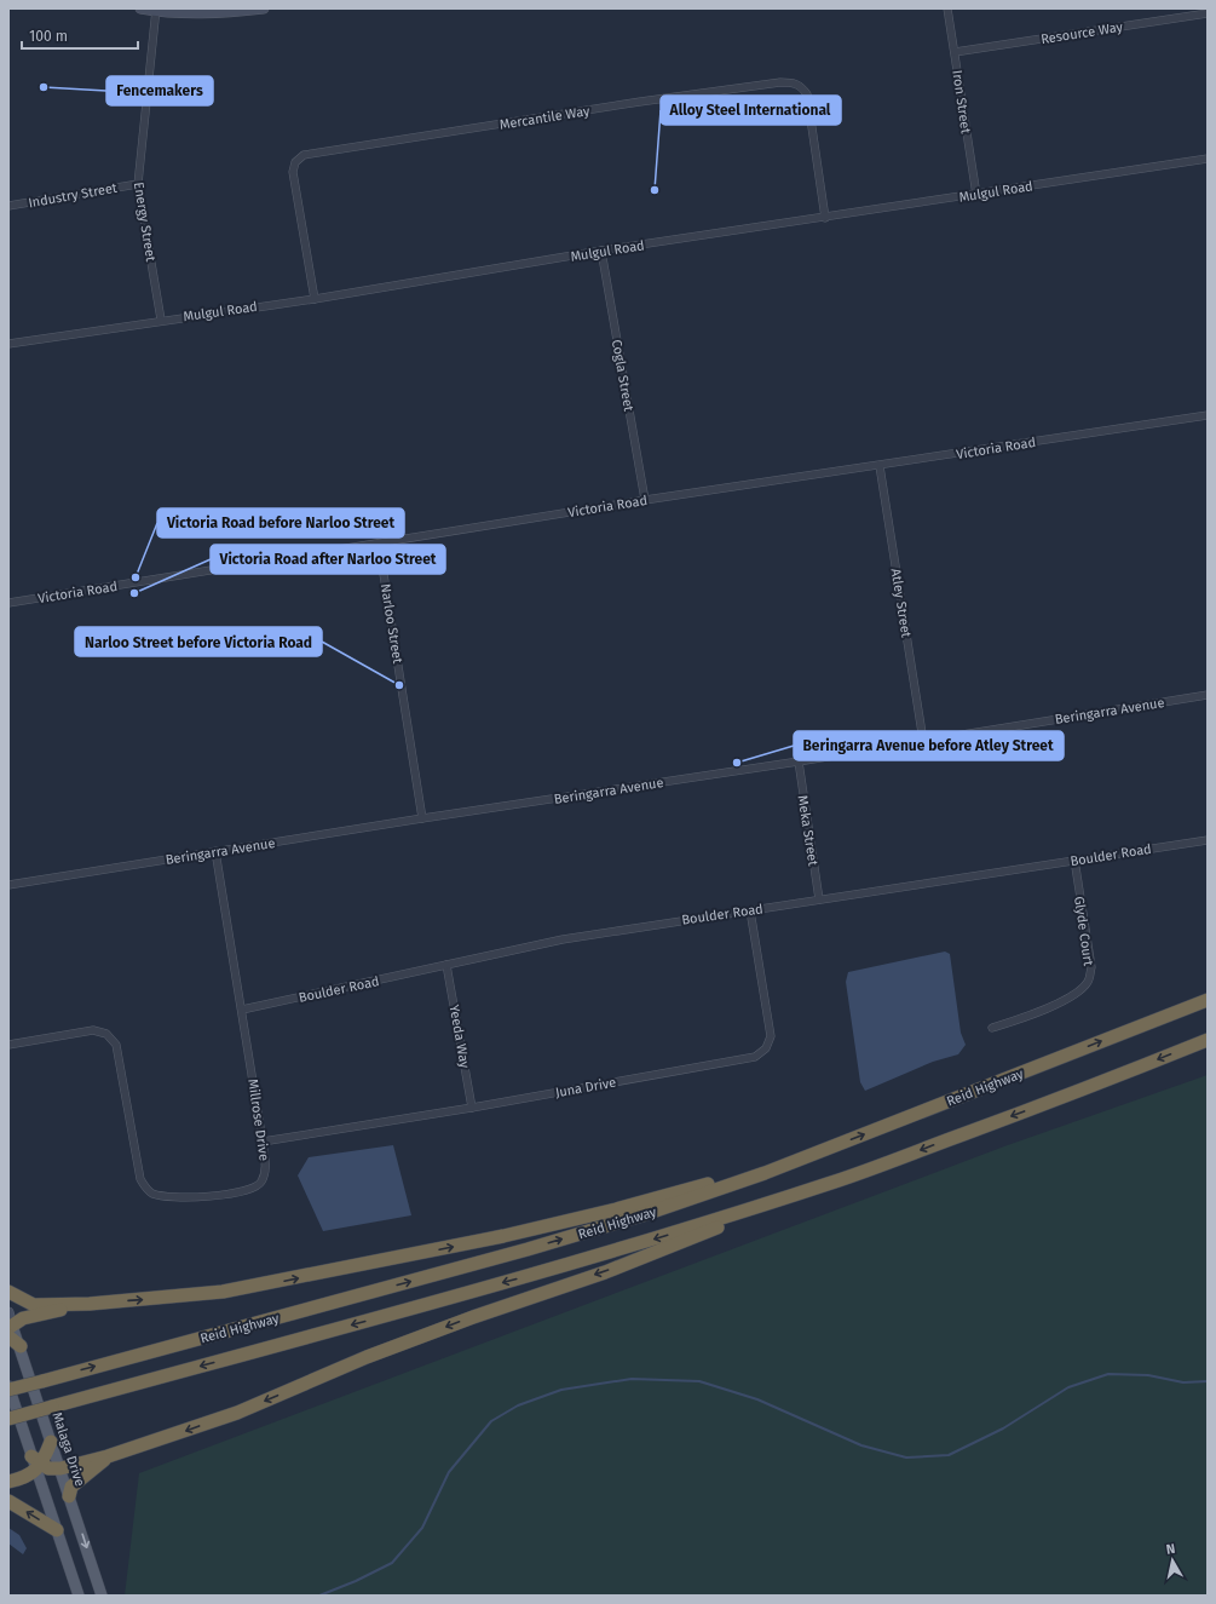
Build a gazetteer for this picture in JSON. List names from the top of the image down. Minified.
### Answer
{"streets":{"highway":["Reid Highway"],"main road":["Malaga Drive"],"street":["Resource Way","Iron Street","Mercantile Way","Mulgul Road","Industry Street","Energy Street","Cogla Street","Victoria Road","Atley Street","Narloo Street","Beringarra Avenue","Meka Street","Boulder Road","Glyde Court","Yeeda Way","Juna Drive","Millrose Drive"]},"crossings":[["Resource Way","Iron Street"],["Iron Street","Mulgul Road"],["Mercantile Way","Mulgul Road"],["Mulgul Road","Energy Street"],["Mulgul Road","Cogla Street"],["Industry Street","Energy Street"],["Cogla Street","Victoria Road"],["Victoria Road","Atley Street"],["Victoria Road","Narloo Street"],["Atley Street","Beringarra Avenue"],["Narloo Street","Beringarra Avenue"],["Beringarra Avenue","Meka Street"],["Beringarra Avenue","Millrose Drive"],["Meka Street","Boulder Road"],["Boulder Road","Glyde Court"],["Boulder Road","Yeeda Way"],["Boulder Road","Juna Drive"],["Boulder Road","Millrose Drive"],["Yeeda Way","Juna Drive"],["Juna Drive","Millrose Drive"]],"places":["Fencemakers","Alloy Steel International","Victoria Road before Narloo Street","Victoria Road after Narloo Street","Narloo Street before Victoria Road","Beringarra Avenue before Atley Street"],"scale_bar":"100 m","north":"top"}
